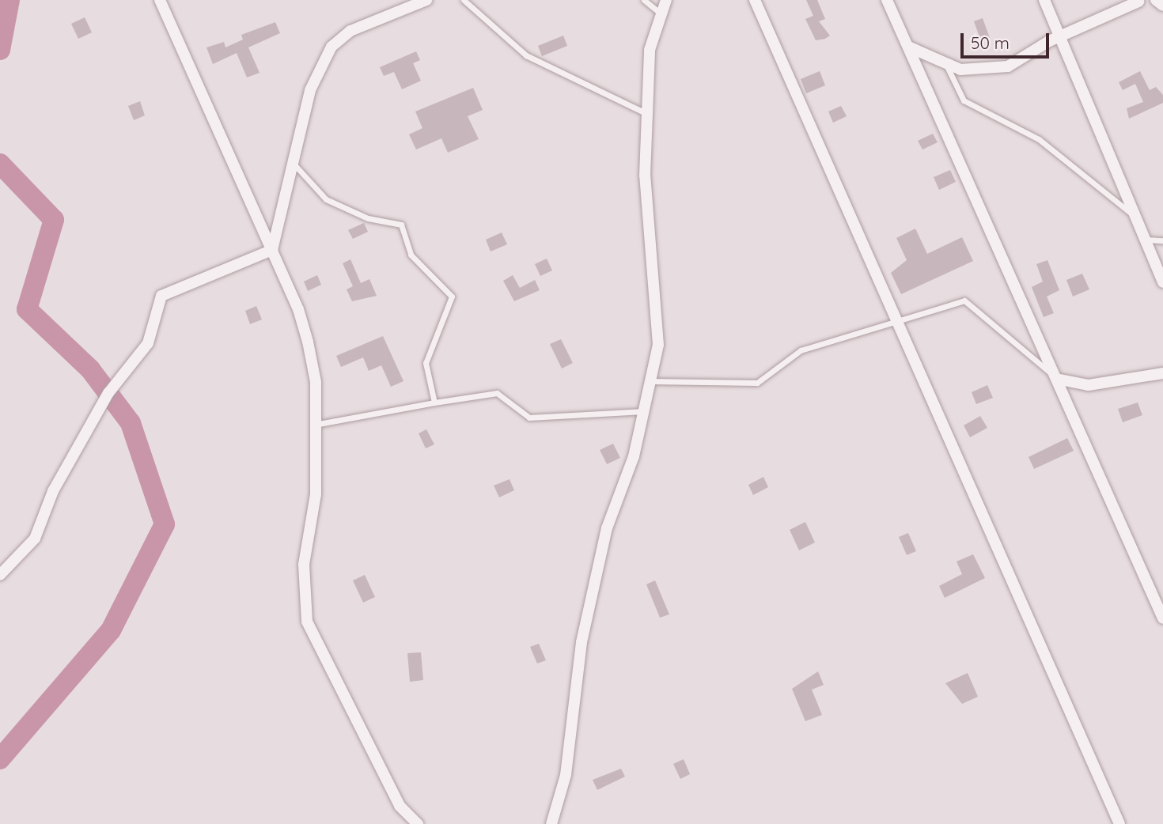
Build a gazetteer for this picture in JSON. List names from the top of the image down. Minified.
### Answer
{"scale_bar":"50 m"}
